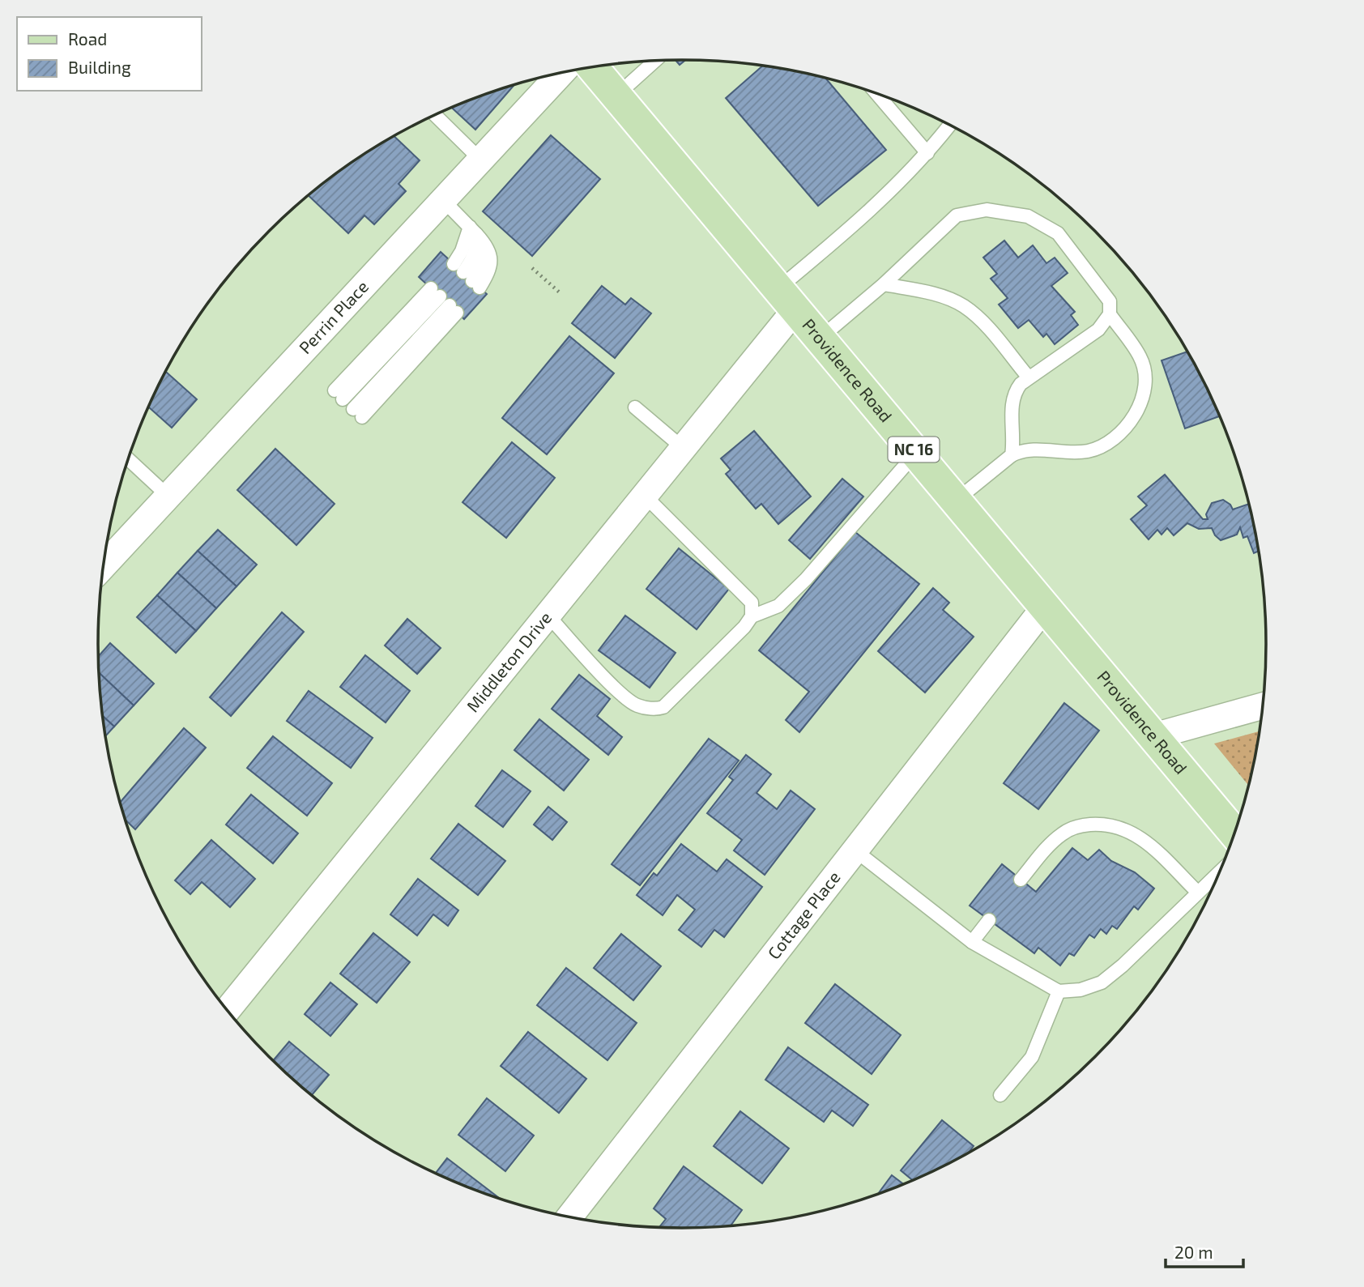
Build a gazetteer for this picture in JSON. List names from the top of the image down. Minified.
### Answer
{"streets":{"main road":["Providence Road","NC 16"],"street":["Perrin Place","Middleton Drive","Cottage Place"]},"crossings":[["Providence Road","Middleton Drive"],["Providence Road","Cottage Place"]],"legend":["Road","Building"],"scale_bar":"20 m"}
